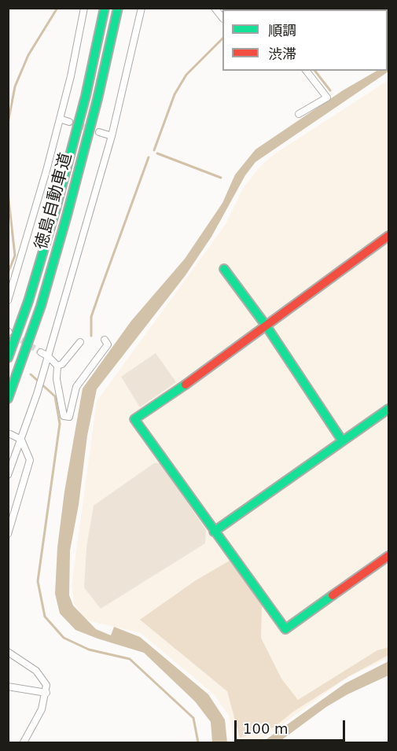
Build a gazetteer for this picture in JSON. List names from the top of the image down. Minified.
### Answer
{"streets":{"main road":["徳島自動車道"]},"legend":["順調","渋滞"],"scale_bar":"100 m"}
